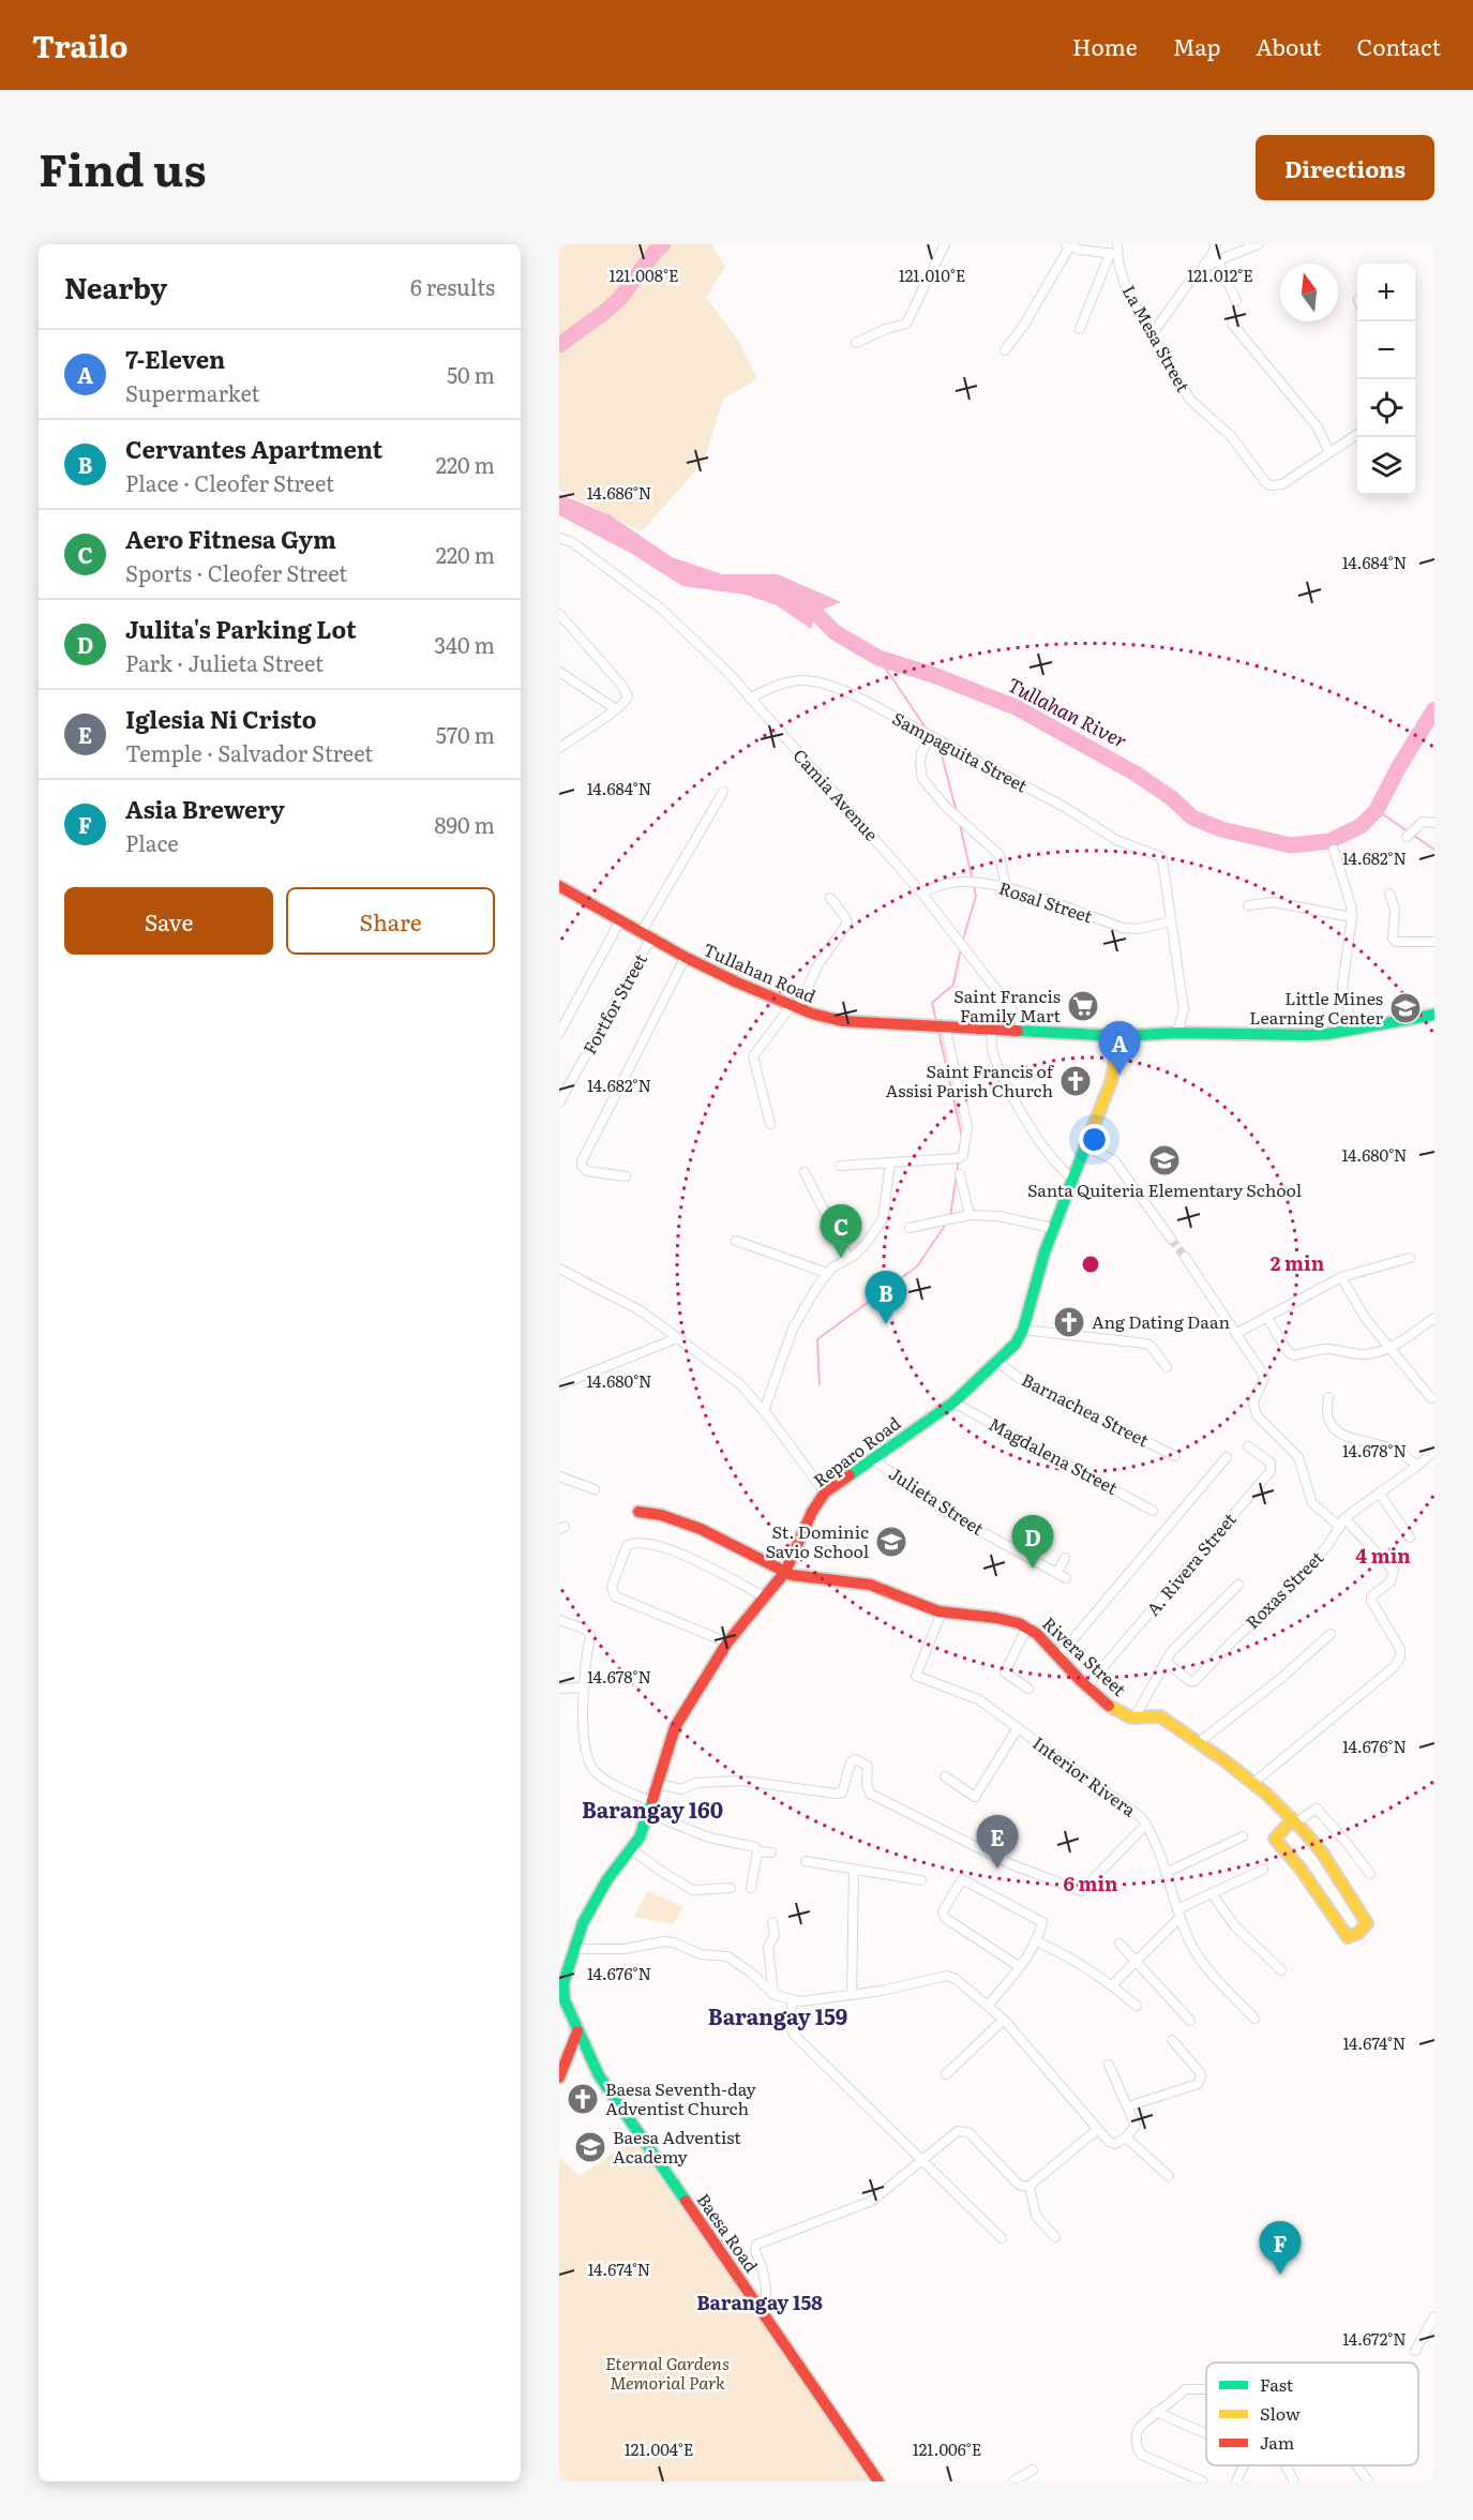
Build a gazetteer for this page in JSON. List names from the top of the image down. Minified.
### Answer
{"streets":{"main road":["Tullahan Road","Reparo Road","Rivera Street","Baesa Road"],"street":["La Mesa Street","Sampaguita Street","Camia Avenue","Rosal Street","Fortfor Street","Barnachea Street","Magdalena Street","Julieta Street","A. Rivera Street","Roxas Street","Interior Rivera"]},"crossings":[["Sampaguita Street","Camia Avenue"],["Sampaguita Street","Rosal Street"],["Camia Avenue","Rosal Street"],["Camia Avenue","Tullahan Road"],["Tullahan Road","Fortfor Street"],["Tullahan Road","Reparo Road"],["Barnachea Street","Reparo Road"],["Reparo Road","Magdalena Street"],["Reparo Road","Julieta Street"],["Reparo Road","Rivera Street"],["Reparo Road","Baesa Road"],["A. Rivera Street","Rivera Street"],["Rivera Street","Interior Rivera"]],"districts":["Barangay 160","Barangay 159","Barangay 158"],"water":["Tullahan River"],"parks":["Eternal Gardens Memorial Park"],"places":{"supermarket":["Saint Francis Family Mart"],"school or university":["Little Mines Learning Center","Santa Quiteria Elementary School","St. Dominic Savio School","Baesa Adventist Academy"],"church":["Saint Francis of Assisi Parish Church","Ang Dating Daan","Baesa Seventh-day Adventist Church"]},"legend":["Fast","Slow","Jam"],"north":"top","page":{"header":"Trailo","nav":["Home","Map","About","Contact"],"title":"Find us","buttons":["Directions",["Save","Share"]],"heading":["Nearby","6 results"],"map_buttons":["+","−"],"list":[{"mark":"A","name":"7-Eleven","note":"Supermarket","value":"50 m"},{"mark":"B","name":"Cervantes Apartment","note":"Place · Cleofer Street","value":"220 m"},{"mark":"C","name":"Aero Fitnesa Gym","note":"Sports · Cleofer Street","value":"220 m"},{"mark":"D","name":"Julita's Parking Lot","note":"Park · Julieta Street","value":"340 m"},{"mark":"E","name":"Iglesia Ni Cristo","note":"Temple · Salvador Street","value":"570 m"},{"mark":"F","name":"Asia Brewery","note":"Place","value":"890 m"}],"pins":["A","C","B","D","E","F"]},"coordinates":["121.008°E","121.010°E","121.012°E","14.686°N","14.684°N","14.682°N","14.680°N","14.678°N","14.676°N","14.674°N","14.672°N","121.004°E","121.006°E"],"rings":["2 min","4 min","6 min"]}
